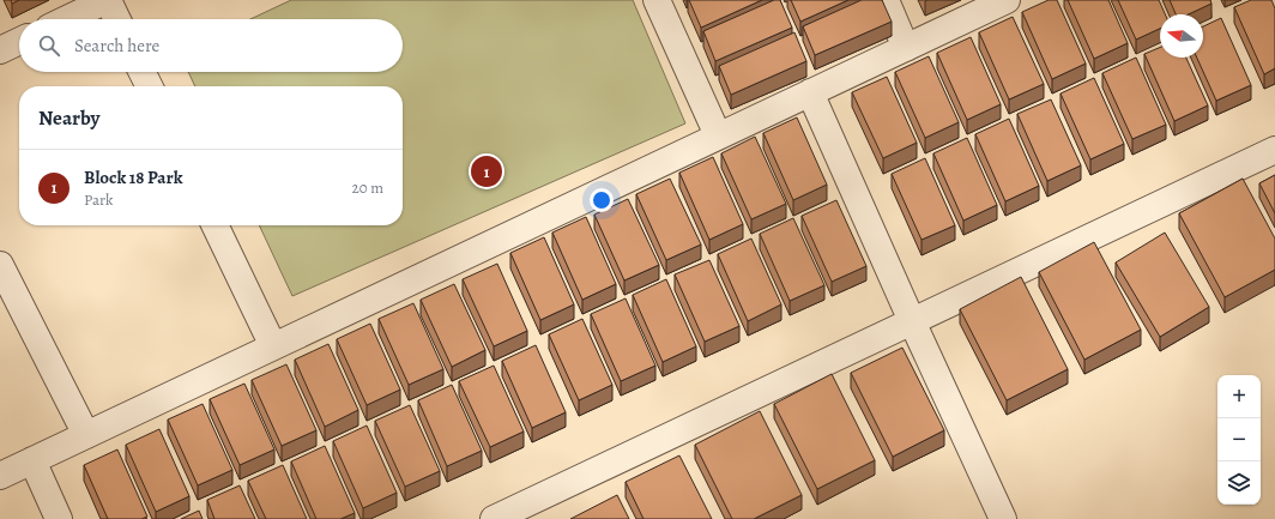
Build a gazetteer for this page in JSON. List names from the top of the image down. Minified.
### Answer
{"north":"left","page":{"search":"Search here","heading":"Nearby","list":[{"mark":"1","name":"Block 18 Park","note":"Park","value":"20 m"}],"pins":"1","map_buttons":["+","−"]}}
